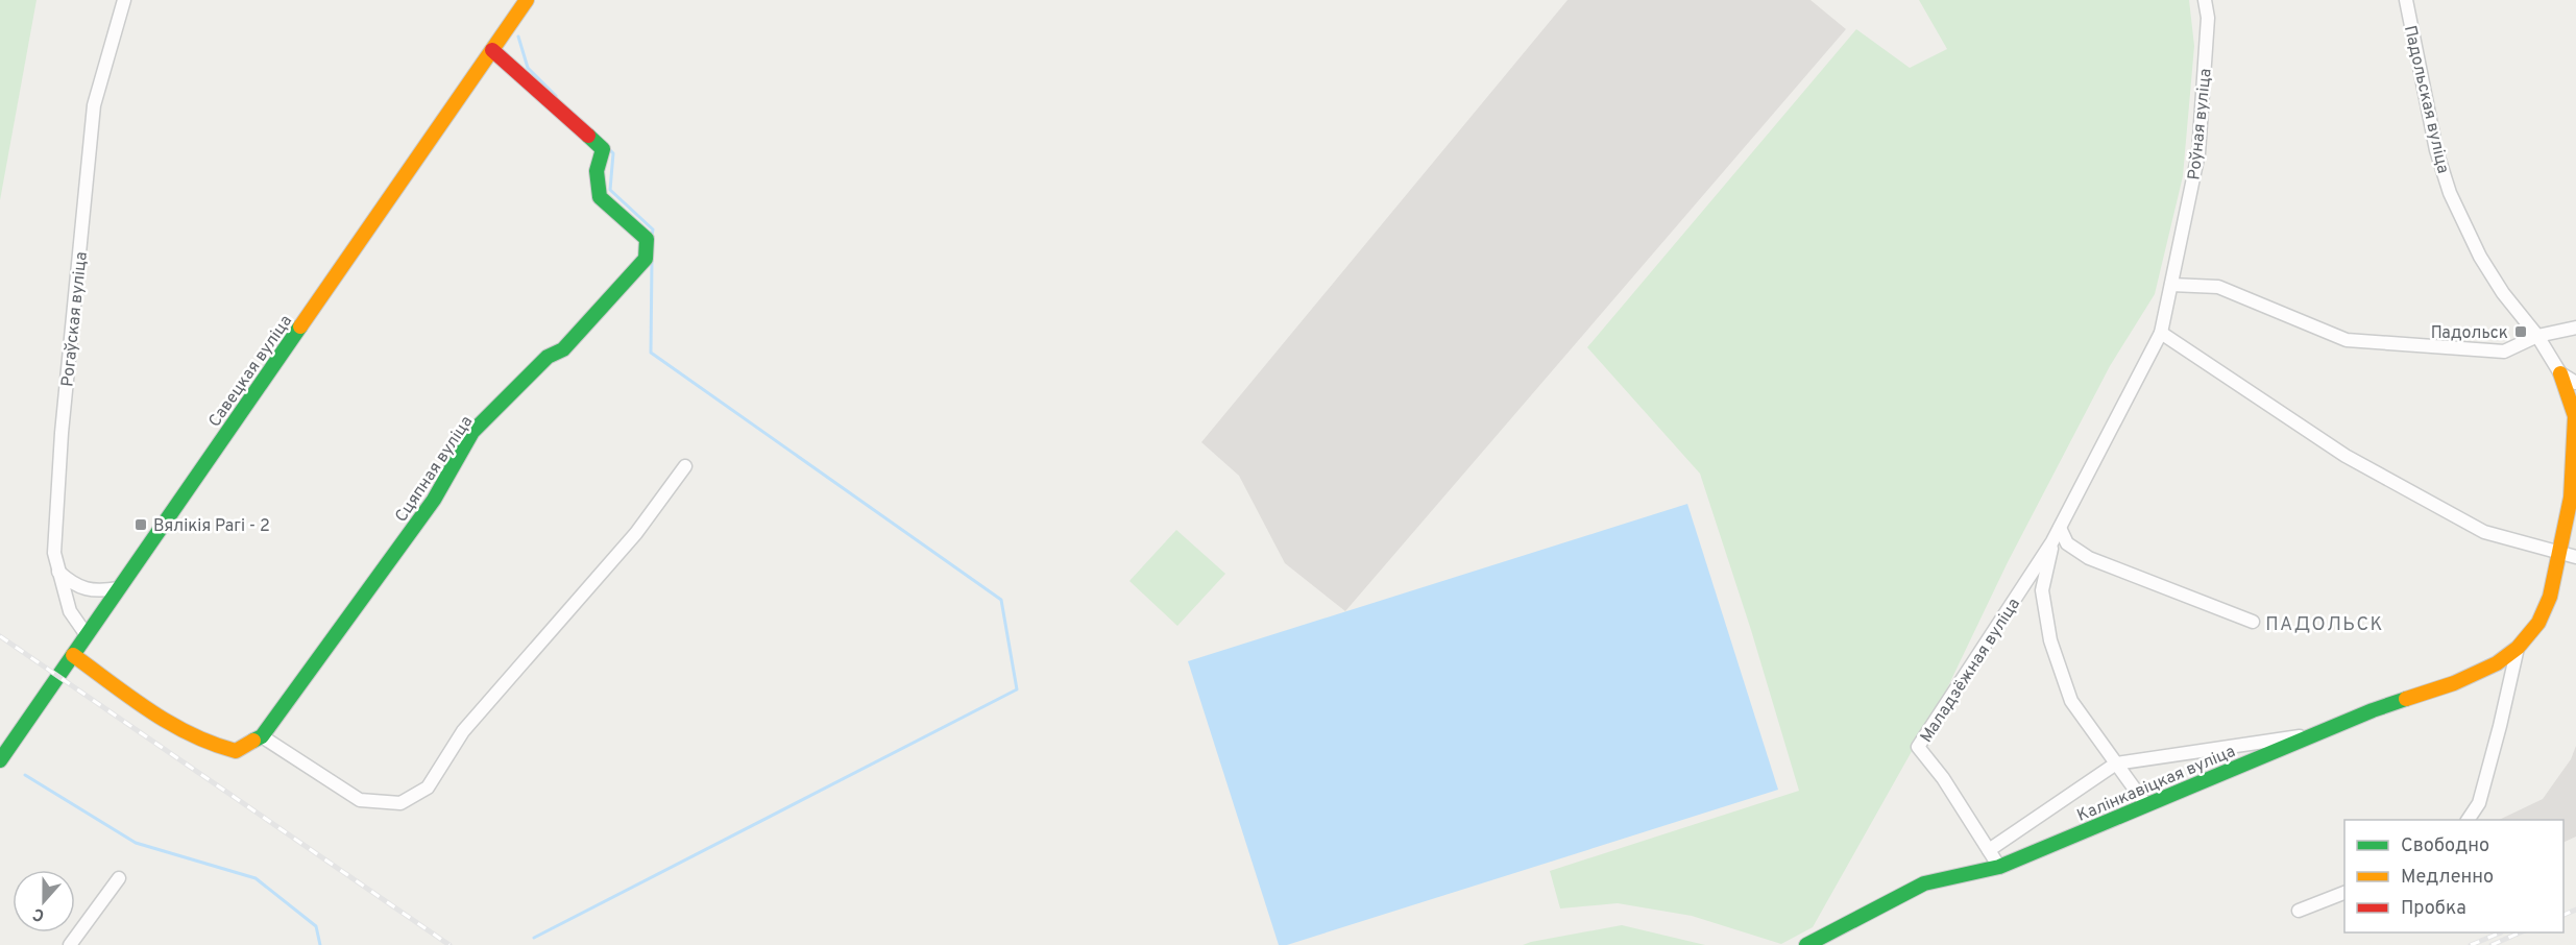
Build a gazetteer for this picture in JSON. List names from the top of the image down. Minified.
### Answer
{"streets":{"street":["Падольская вуліца","Роўная вуліца","Рогаўская вуліца","Савецкая вуліца","Сцяпная вуліца","Маладзёжная вуліца","Калінкавіцкая вуліца"]},"crossings":[["Падольская вуліца","Калінкавіцкая вуліца"],["Роўная вуліца","Маладзёжная вуліца"],["Рогаўская вуліца","Савецкая вуліца"],["Савецкая вуліца","Сцяпная вуліца"]],"districts":["ПАДОЛЬСК"],"places":{"transit":["Падольск","Вялікія Рагі - 2"]},"legend":["Свободно","Медленно","Пробка"],"north":"bottom"}
